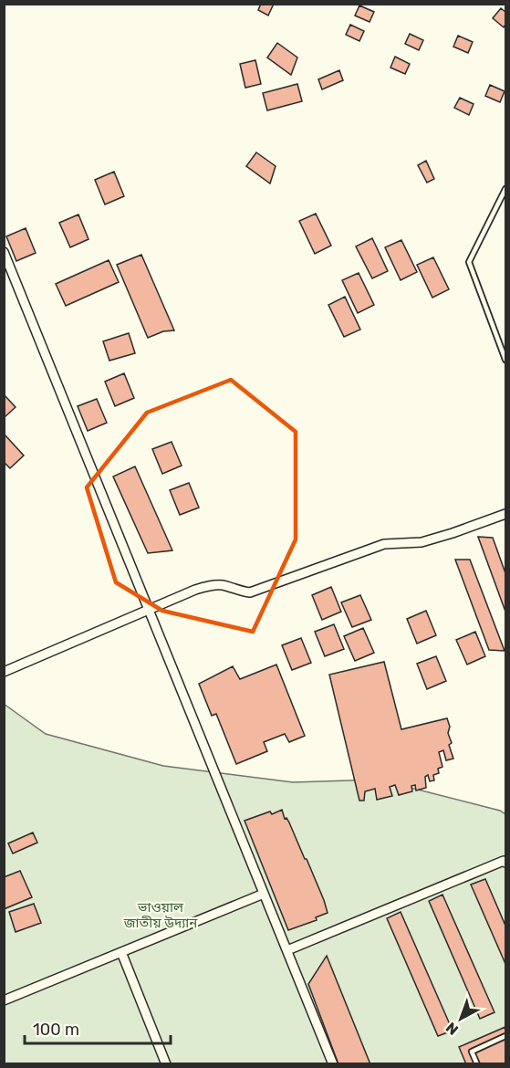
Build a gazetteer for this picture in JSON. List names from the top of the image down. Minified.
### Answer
{"parks":["ভাওয়াল জাতীয় উদ্যান"],"scale_bar":"100 m","north":"bottom left"}
